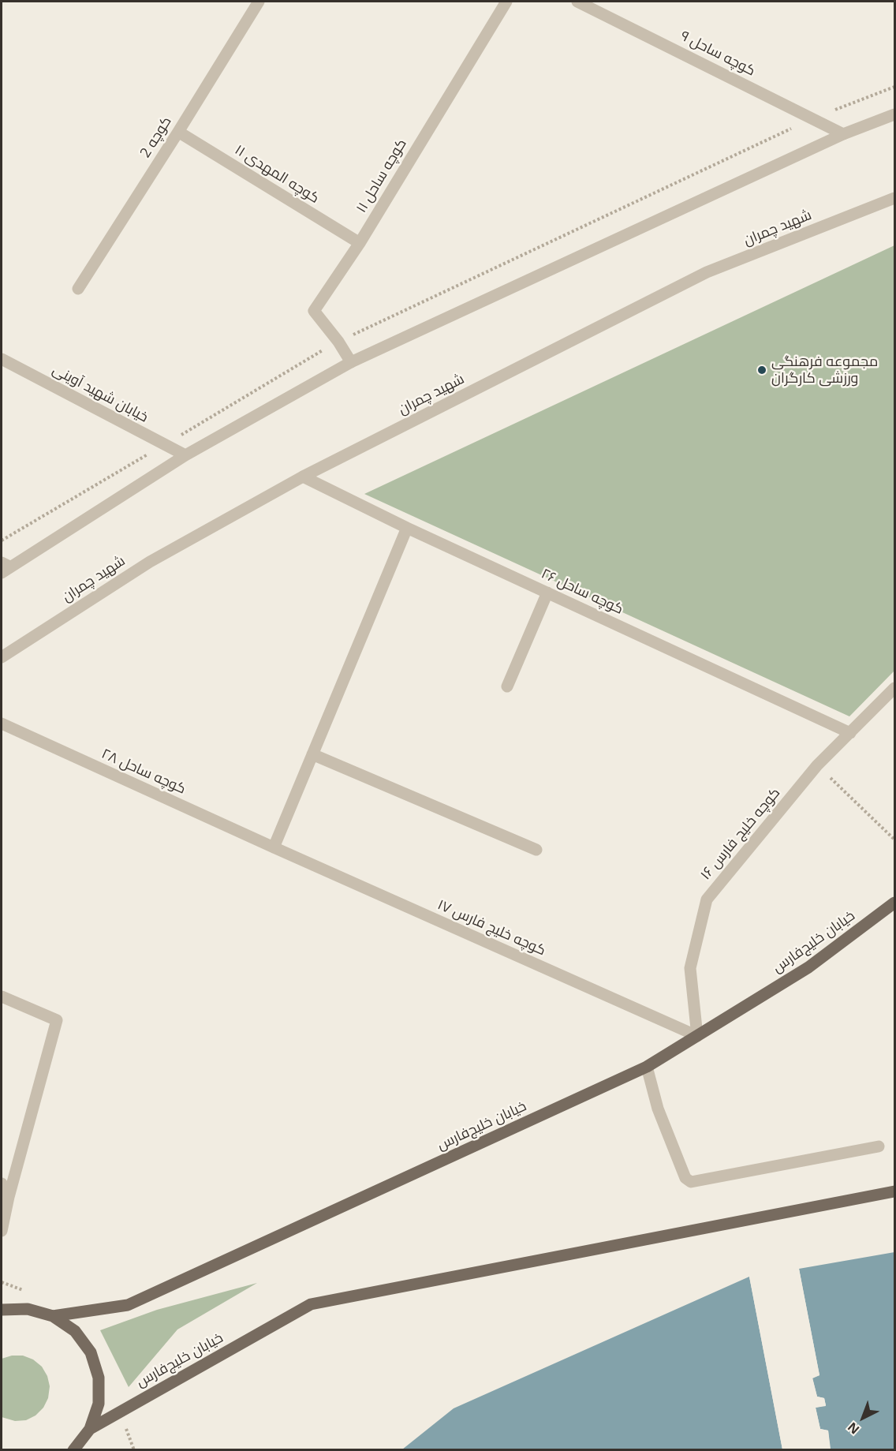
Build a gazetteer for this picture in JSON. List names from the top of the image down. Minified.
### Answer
{"streets":{"main road":["خیابان خلیج‌فارس"],"street":["کوچه ساحل ۹","کوچه 2","کوچه المهدی ۱۱","کوچه ساحل ۱۱","شهید چمران","خیابان شهید آوینی","کوچه ساحل ۲۶","کوچه ساحل ۲۸","کوچه خلیج فارس ۱۶","کوچه خلیج فارس ۱۷"]},"crossings":[["کوچه 2","کوچه المهدی ۱۱"],["کوچه المهدی ۱۱","کوچه ساحل ۱۱"],["شهید چمران","کوچه ساحل ۲۶"],["کوچه ساحل ۲۶","کوچه خلیج فارس ۱۶"],["کوچه ساحل ۲۸","کوچه خلیج فارس ۱۷"],["کوچه خلیج فارس ۱۶","کوچه خلیج فارس ۱۷"],["کوچه خلیج فارس ۱۶","خیابان خلیج‌فارس"],["کوچه خلیج فارس ۱۷","خیابان خلیج‌فارس"]],"places":["مجموعه فرهنگی ورزشی کارگران"],"north":"bottom left"}
